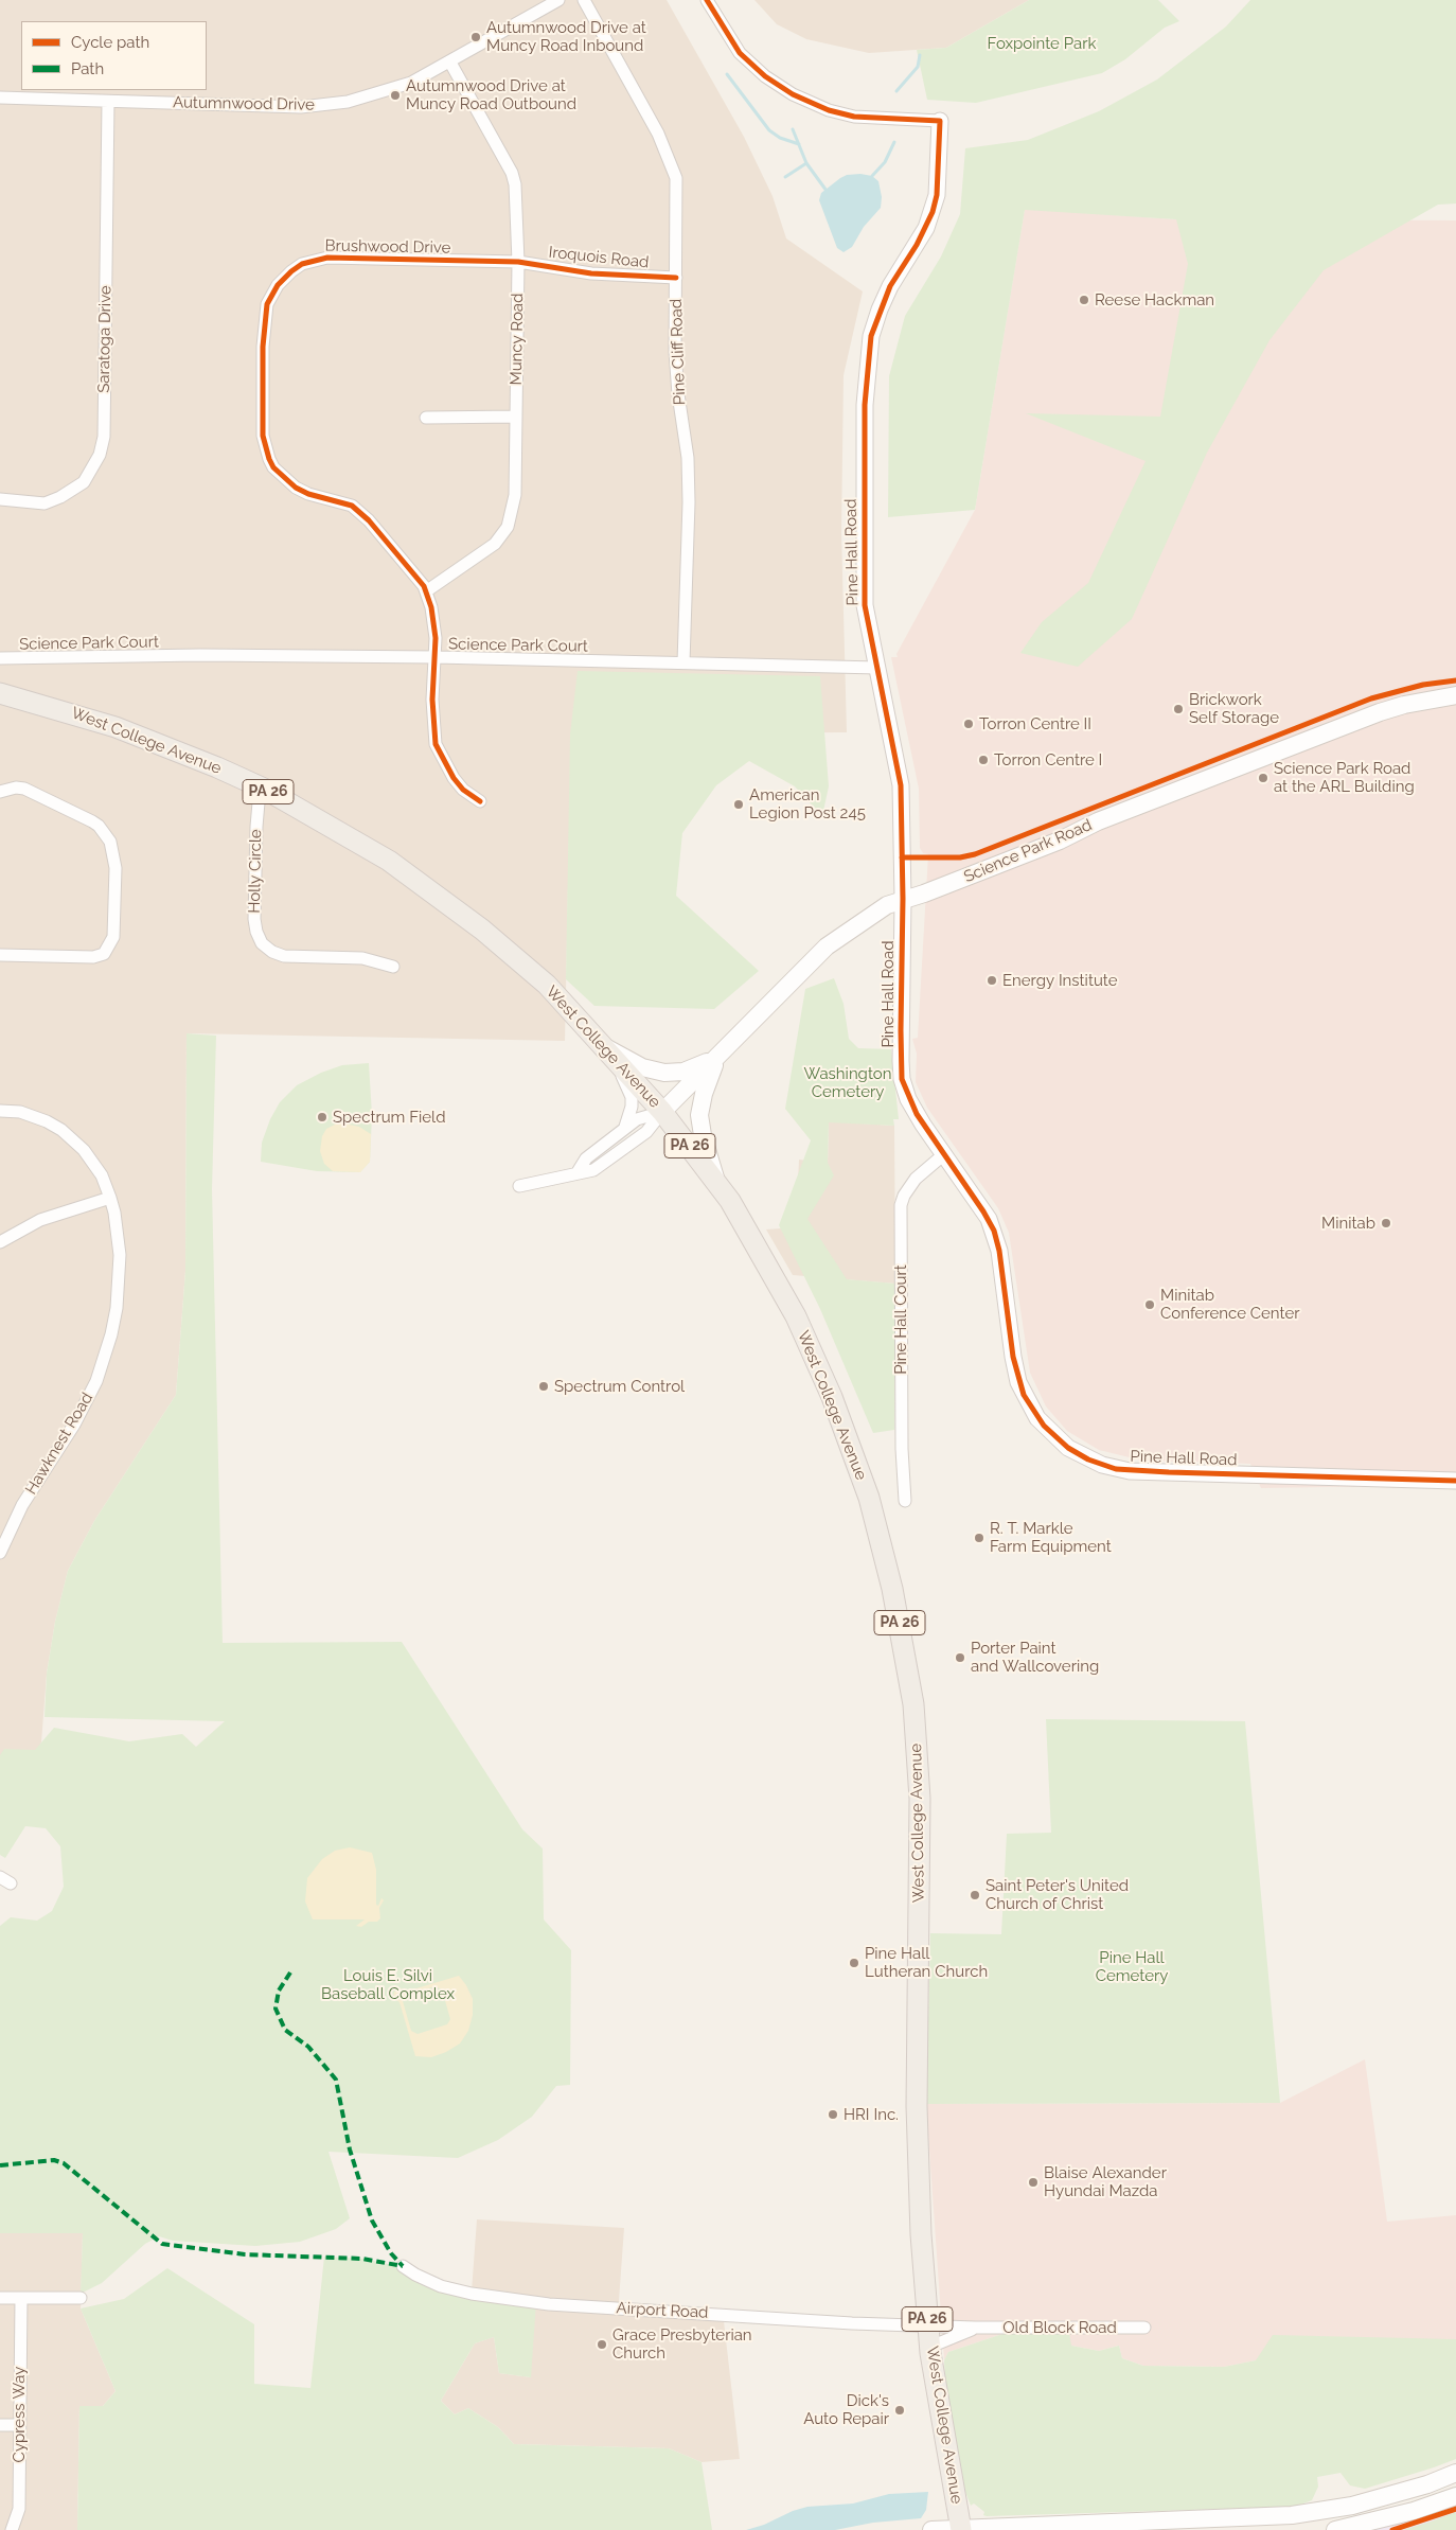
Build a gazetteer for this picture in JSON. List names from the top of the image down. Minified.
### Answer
{"streets":{"main road":["West College Avenue","PA 26","Science Park Road"],"street":["Autumnwood Drive","Brushwood Drive","Iroquois Road","Saratoga Drive","Muncy Road","Pine Cliff Road","Pine Hall Road","Science Park Court","Holly Circle","Pine Hall Court","Hawknest Road","Airport Road","Old Block Road","Cypress Way"]},"crossings":[["Autumnwood Drive","Saratoga Drive"],["Autumnwood Drive","Muncy Road"],["Brushwood Drive","Iroquois Road"],["Brushwood Drive","Muncy Road"],["Brushwood Drive","Science Park Court"],["Iroquois Road","Muncy Road"],["Iroquois Road","Pine Cliff Road"],["Pine Cliff Road","Science Park Court"],["Pine Hall Road","Science Park Court"],["Pine Hall Road","Science Park Road"],["Pine Hall Road","Pine Hall Court"],["West College Avenue","Science Park Road"],["West College Avenue","Holly Circle"],["West College Avenue","Airport Road"],["West College Avenue","Old Block Road"],["Airport Road","Old Block Road"]],"parks":["Foxpointe Park","Washington Cemetery","Pine Hall Cemetery","Louis E. Silvi Baseball Complex"],"places":["Autumnwood Drive at Muncy Road Inbound","Autumnwood Drive at Muncy Road Outbound","Reese Hackman","Brickwork Self Storage","Torron Centre II","Torron Centre I","Science Park Road at the ARL Building","American Legion Post 245","Energy Institute","Spectrum Field","Minitab","Minitab Conference Center","Spectrum Control","R. T. Markle Farm Equipment","Porter Paint and Wallcovering","Saint Peter's United Church of Christ","Pine Hall Lutheran Church","HRI Inc.","Blaise Alexander Hyundai Mazda","Grace Presbyterian Church","Dick's Auto Repair"],"legend":["Cycle path","Path"]}
